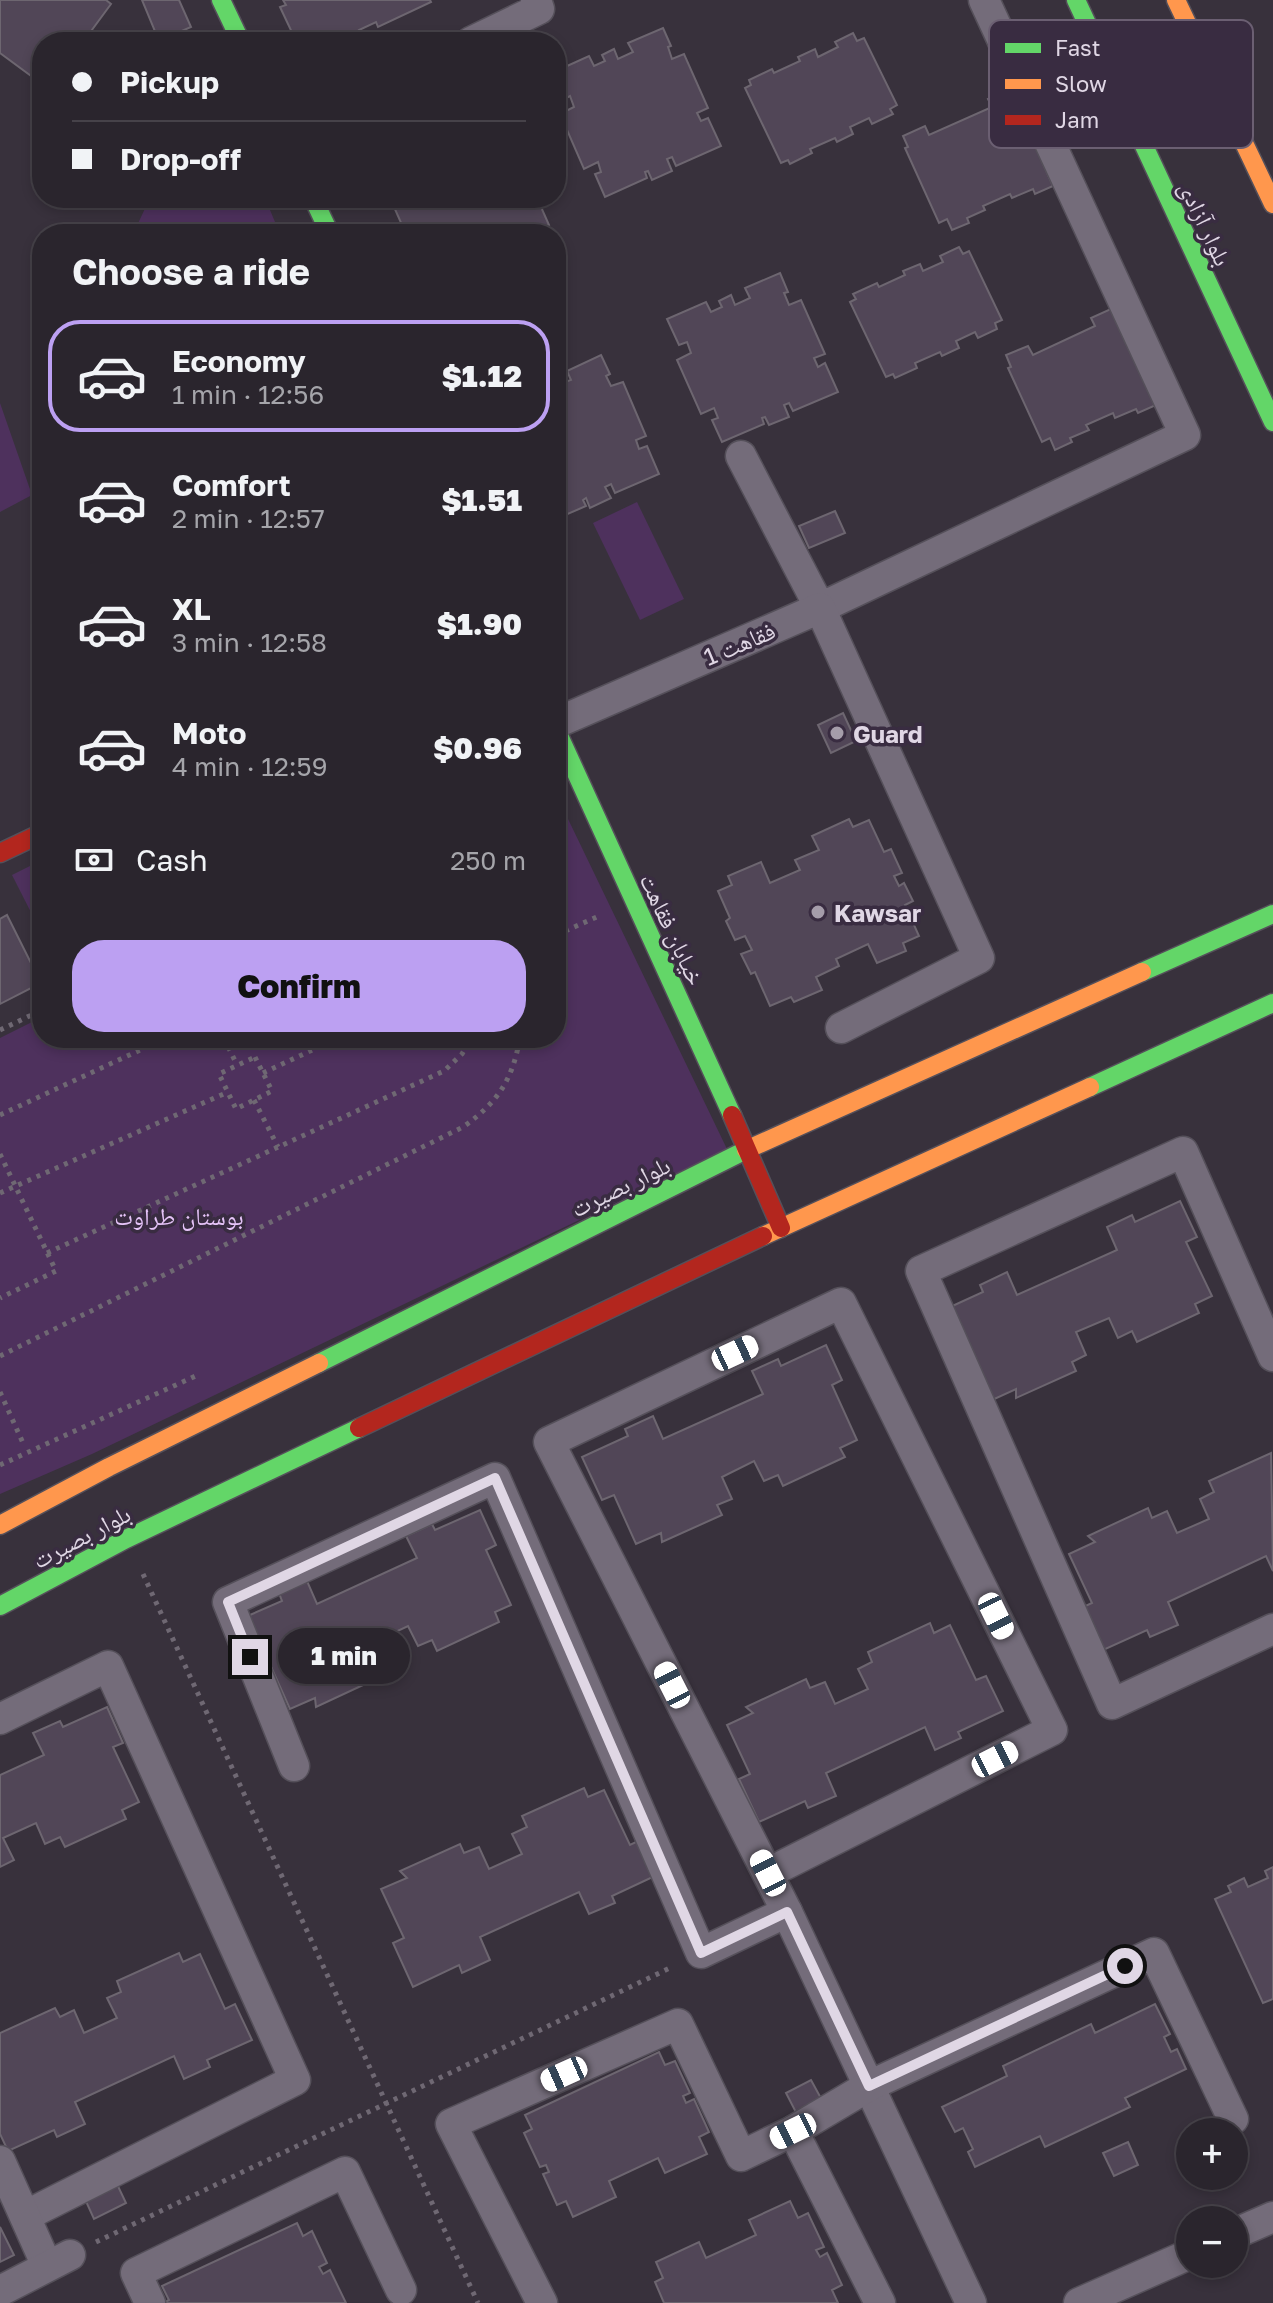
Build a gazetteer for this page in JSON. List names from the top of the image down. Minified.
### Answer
{"streets":{"main road":["بلوار آزادی","خیابان فقاهت","بلوار بصیرت"],"street":["فقاهت 1"]},"crossings":[["خیابان فقاهت","بلوار بصیرت"]],"parks":["بوستان طراوت"],"places":["Guard","Kawsar"],"legend":["Fast","Slow","Jam"],"page":{"banner":["Pickup","Drop-off"],"heading":"Choose a ride","list":[{"name":"Economy","note":"1 min · 12:56","value":"$1.12"},{"name":"Comfort","note":"2 min · 12:57","value":"$1.51"},{"name":"XL","note":"3 min · 12:58","value":"$1.90"},{"name":"Moto","note":"4 min · 12:59","value":"$0.96"}],"pay":["Cash","250 m"],"buttons":"Confirm","bubble":"1 min","map_buttons":["+","−"]}}
